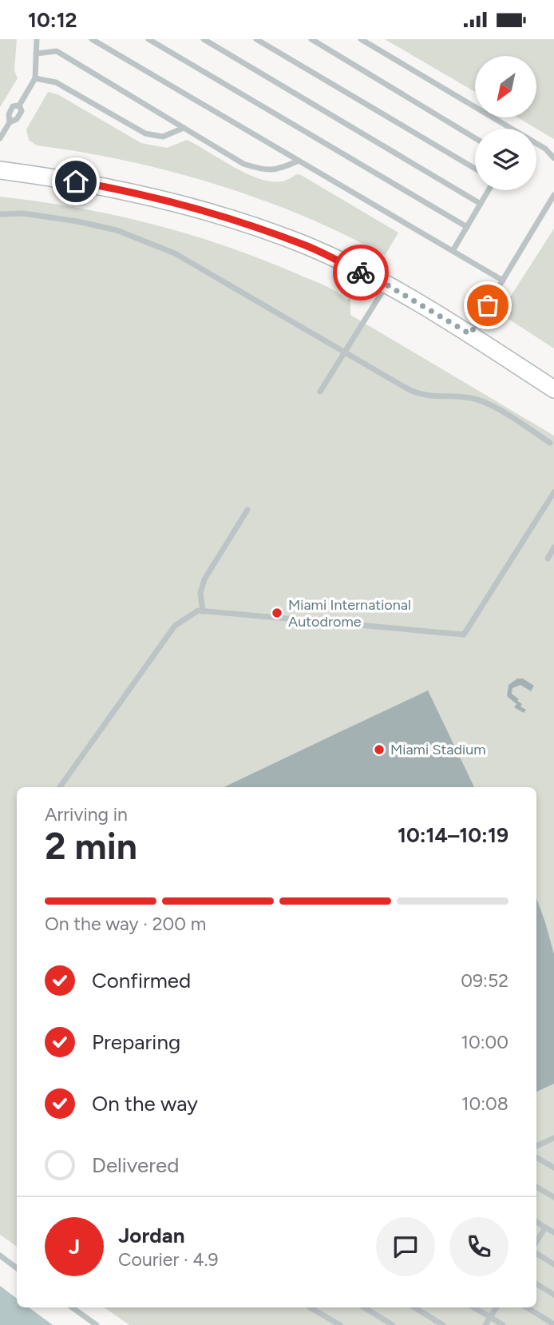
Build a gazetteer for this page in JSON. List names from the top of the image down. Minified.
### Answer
{"places":["Miami International Autodrome","Miami Stadium"],"north":"bottom left","page":{"status":"10:12","heading":["2 min","Arriving in","10:14–10:19"],"panel":["Jordan","Courier · 4.9"],"bar":"On the way · 200 m","list":[["Confirmed","09:52"],["Preparing","10:00"],["On the way","10:08"],"Delivered"],"round":"J"}}
